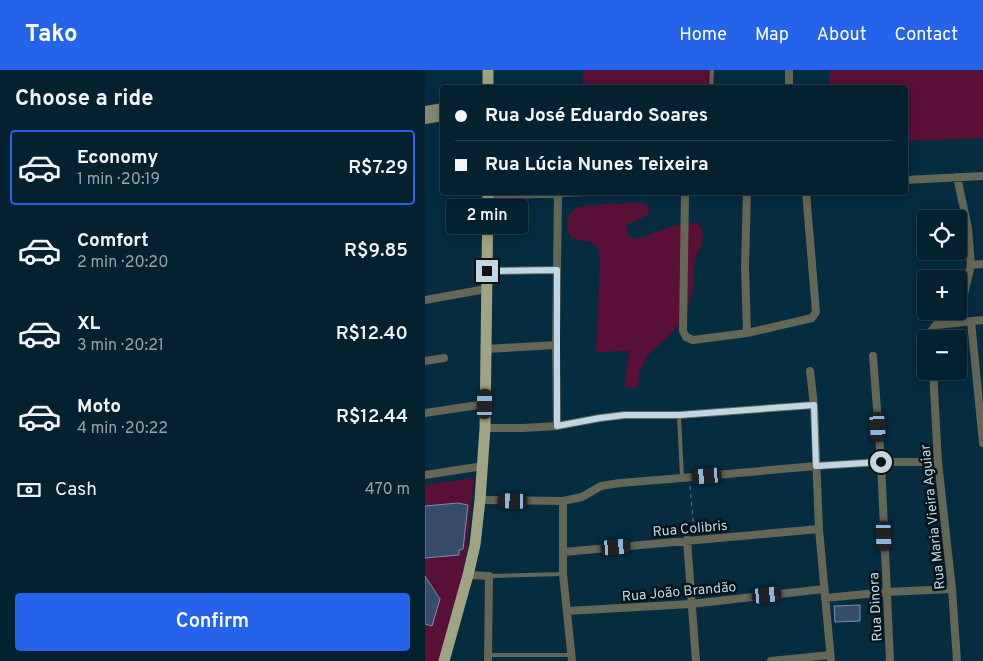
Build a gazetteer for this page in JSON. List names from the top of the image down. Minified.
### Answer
{"streets":{"street":["Rua Maria Vieira Aguiar","Rua Colibris","Rua João Brandão","Rua Dinora"]},"page":{"header":"Tako","nav":["Home","Map","About","Contact"],"heading":"Choose a ride","banner":["Rua José Eduardo Soares","Rua Lúcia Nunes Teixeira"],"list":[{"name":"Economy","note":"1 min · 20:19","value":"R$7.29"},{"name":"Comfort","note":"2 min · 20:20","value":"R$9.85"},{"name":"XL","note":"3 min · 20:21","value":"R$12.40"},{"name":"Moto","note":"4 min · 20:22","value":"R$12.44"}],"bubble":"2 min","map_buttons":["+","−"],"pay":["Cash","470 m"],"buttons":"Confirm"}}
